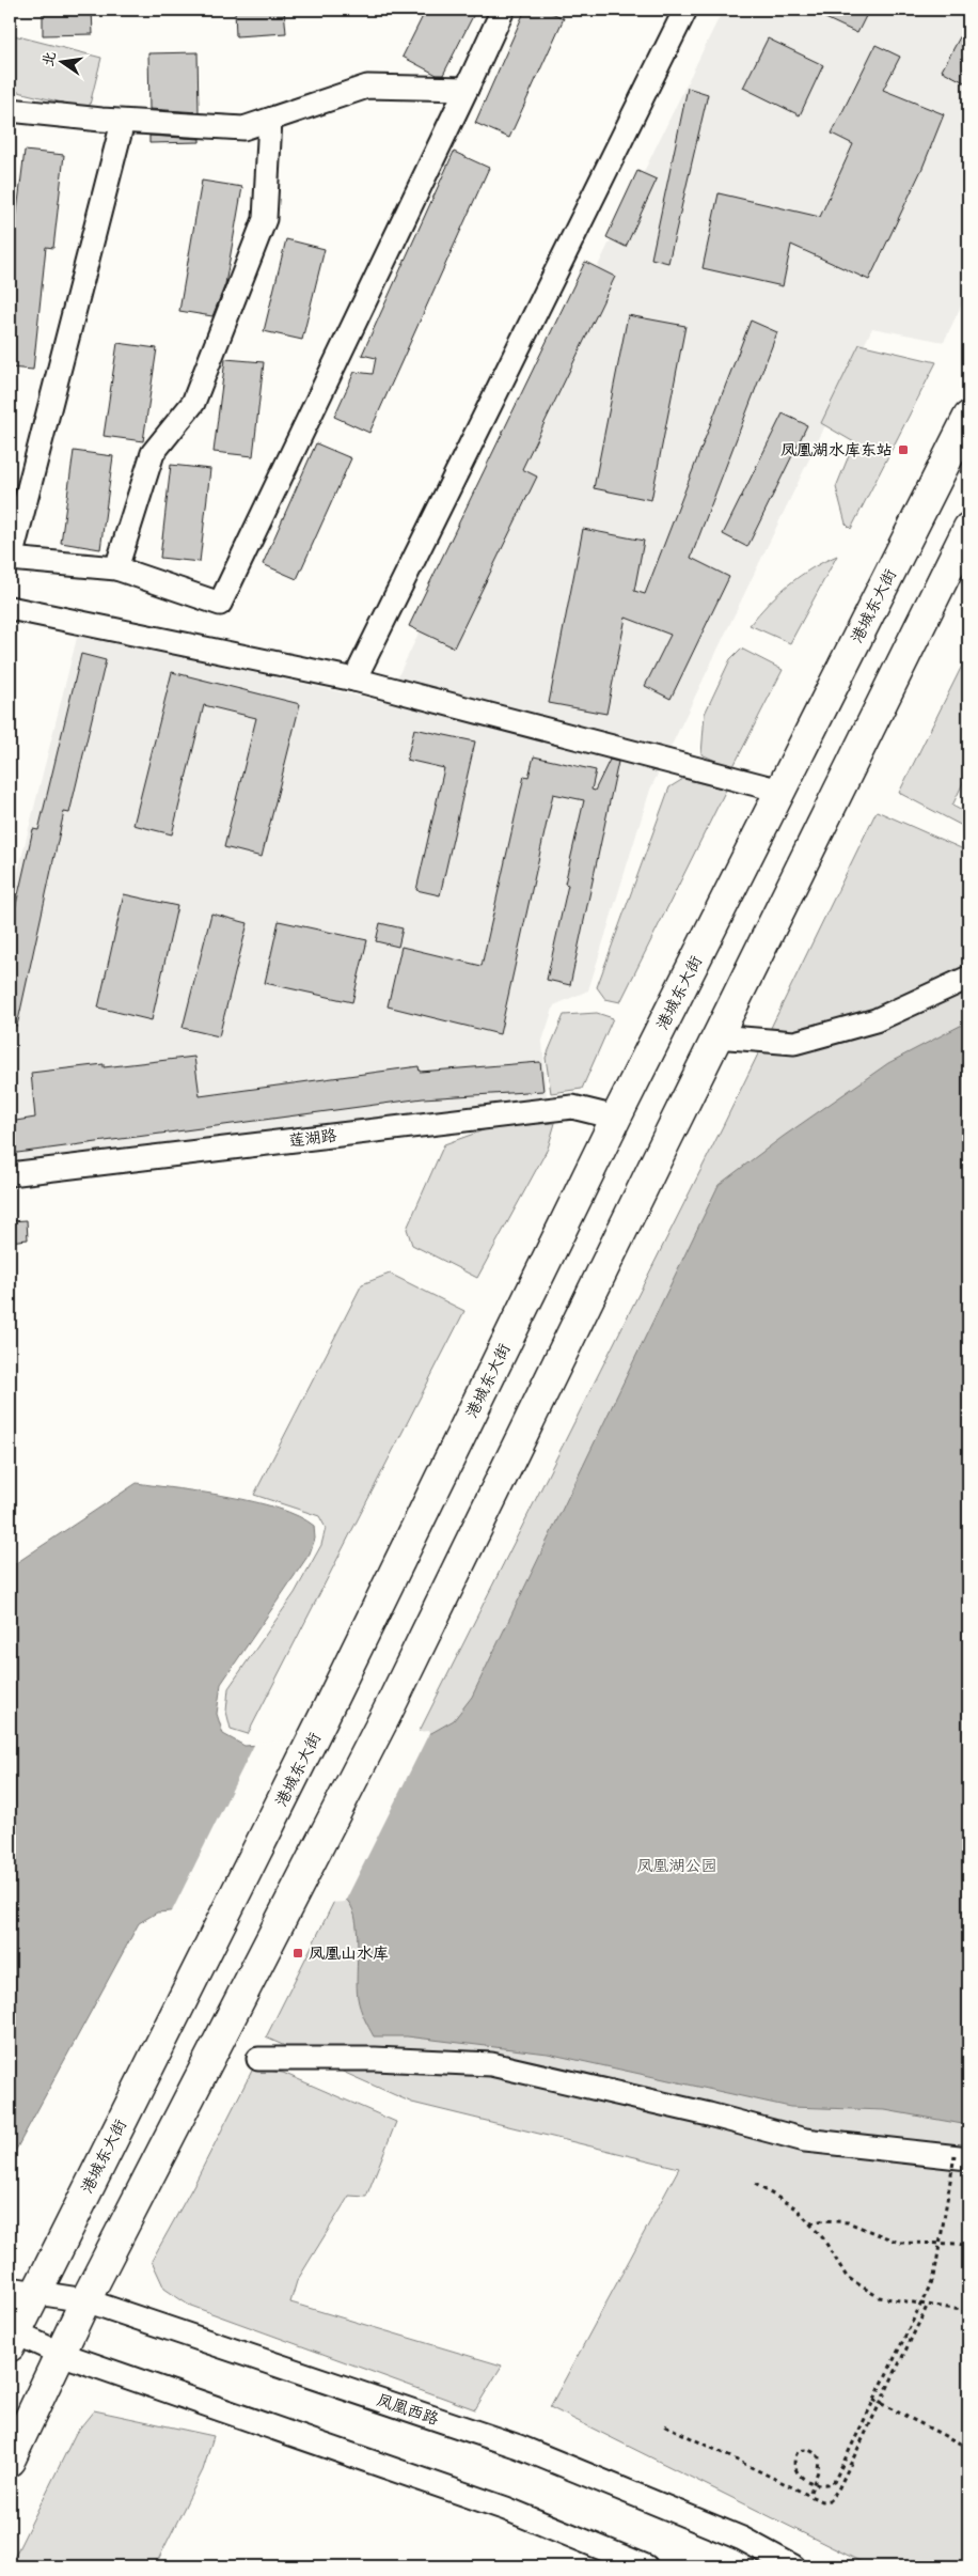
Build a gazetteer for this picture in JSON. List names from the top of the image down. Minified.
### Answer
{"streets":{"main road":["港城东大街"],"street":["莲湖路","凤凰西路"]},"crossings":[["港城东大街","莲湖路"],["港城东大街","凤凰西路"]],"parks":["凤凰湖公园"],"places":{"transit":["凤凰湖水库东站","凤凰山水库"]},"north":"left"}
